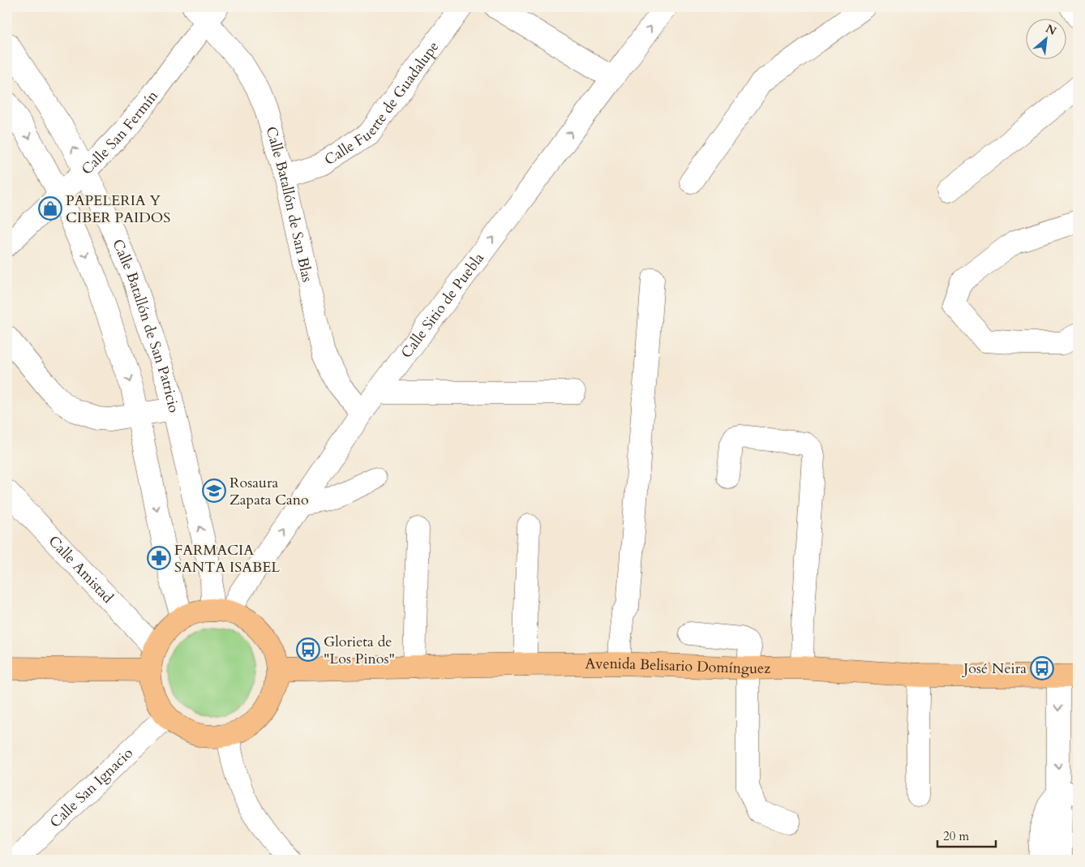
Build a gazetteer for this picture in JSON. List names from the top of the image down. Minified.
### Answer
{"streets":{"main road":["Avenida Belisario Domínguez"],"street":["Calle Fuerte de Guadalupe","Calle San Fermín","Calle Batallón de San Blas","Calle Sitio de Puebla","Calle Batallón de San Patricio","Calle Amistad","Calle San Ignacio"]},"crossings":[["Calle Fuerte de Guadalupe","Calle Batallón de San Blas"],["Calle San Fermín","Calle Batallón de San Blas"],["Calle San Fermín","Calle Batallón de San Patricio"],["Calle Batallón de San Blas","Calle Sitio de Puebla"],["Calle Sitio de Puebla","Calle Batallón de San Patricio"],["Calle Sitio de Puebla","Calle Amistad"],["Calle Sitio de Puebla","Avenida Belisario Domínguez"],["Calle Sitio de Puebla","Calle San Ignacio"],["Calle Batallón de San Patricio","Calle Amistad"],["Calle Batallón de San Patricio","Avenida Belisario Domínguez"],["Calle Batallón de San Patricio","Calle San Ignacio"],["Calle Amistad","Avenida Belisario Domínguez"],["Calle Amistad","Calle San Ignacio"],["Avenida Belisario Domínguez","Calle San Ignacio"]],"one_way":["Calle Sitio de Puebla"],"places":{"shop":["PAPELERIA Y CIBER PAIDOS"],"school or university":["Rosaura Zapata Cano"],"pharmacy":["FARMACIA SANTA ISABEL"],"bus stop":["Glorieta de \"Los Pinos\"","José Neira"]},"scale_bar":"20 m","north":"top right"}
